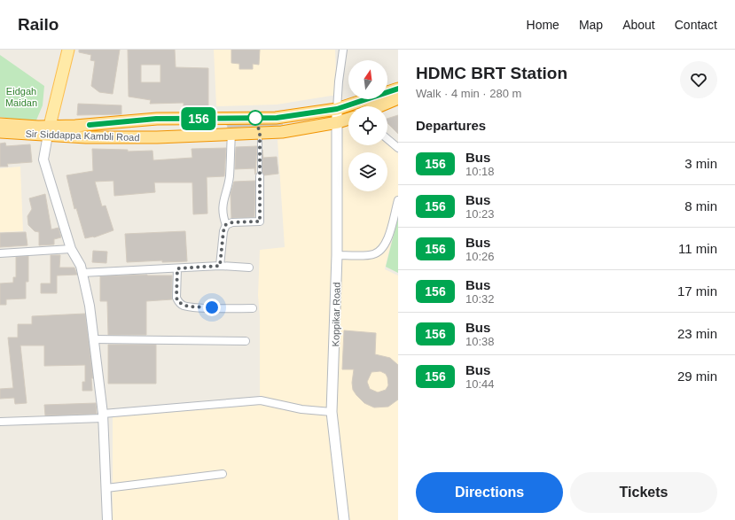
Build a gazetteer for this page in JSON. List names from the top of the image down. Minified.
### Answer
{"streets":{"highway":["Sir Siddappa Kambli Road"],"main road":["Koppikar Road"]},"crossings":[["Sir Siddappa Kambli Road","Koppikar Road"]],"parks":["Eidgah Maidan"],"lines":["bus line 156"],"north":"top","page":{"header":"Railo","nav":["Home","Map","About","Contact"],"on_map":"156","heading":[["HDMC BRT Station","Walk · 4 min · 280 m"],"Departures"],"list":[{"mark":"156","name":"Bus","note":"10:18","value":"3 min"},{"mark":"156","name":"Bus","note":"10:23","value":"8 min"},{"mark":"156","name":"Bus","note":"10:26","value":"11 min"},{"mark":"156","name":"Bus","note":"10:32","value":"17 min"},{"mark":"156","name":"Bus","note":"10:38","value":"23 min"},{"mark":"156","name":"Bus","note":"10:44","value":"29 min"}],"buttons":["Directions","Tickets"]}}
